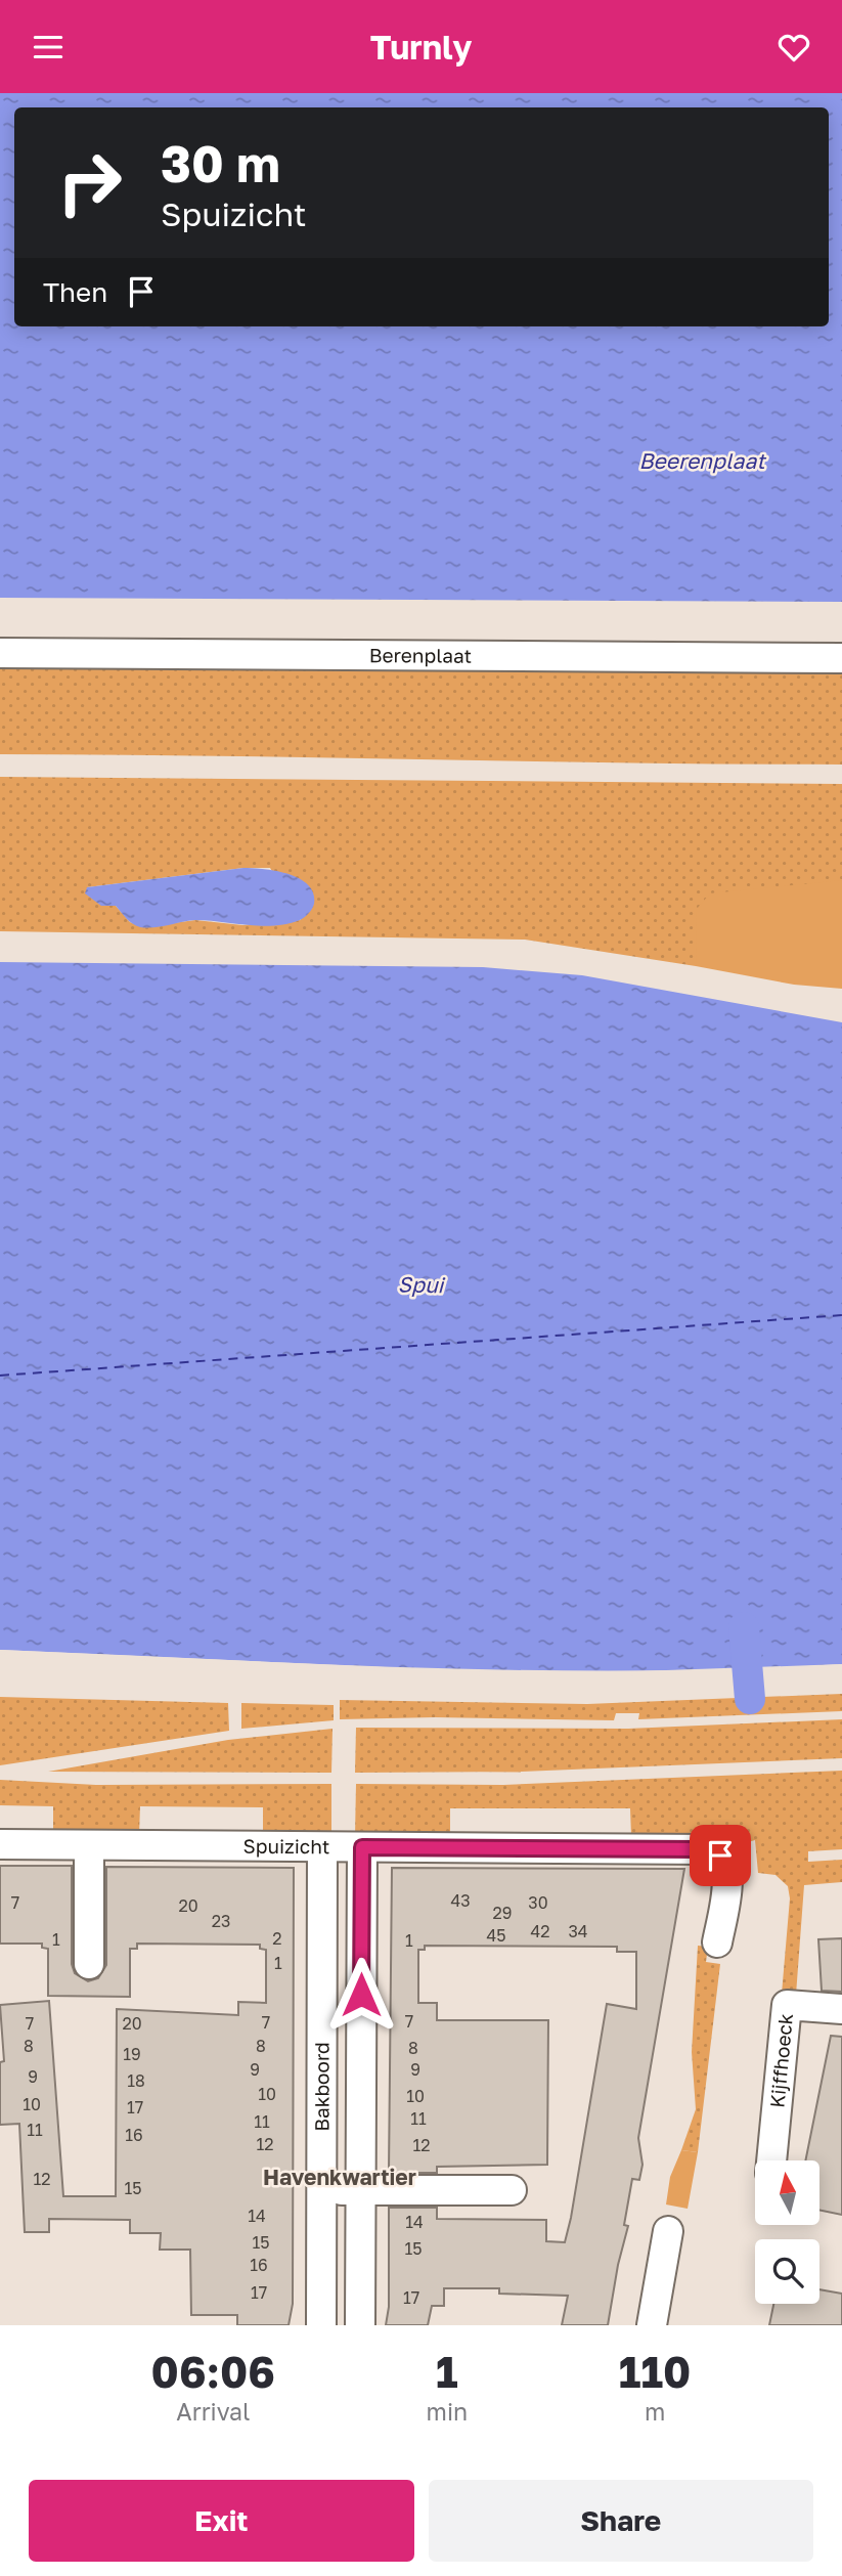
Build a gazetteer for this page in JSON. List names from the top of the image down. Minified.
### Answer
{"streets":{"street":["Berenplaat","Spuizicht","Kijffhoeck","Bakboord"]},"crossings":[["Spuizicht","Bakboord"]],"districts":["Havenkwartier"],"water":["Beerenplaat","Spui"],"house_numbers":["43","7","30","20","29","23","42","34","45","2","1","1","1","7","7","7","20","8","8","8","19","9","9","9","18","10","10","10","17","11","11","11","16","12","12","12","15","14","14","15","15","16","17","17"],"north":"top","page":{"header":"Turnly","turn":["30 m","Spuizicht"],"then":"Then","eta":["06:06","Arrival","1","min","110","m"],"buttons":["Exit","Share"]}}
